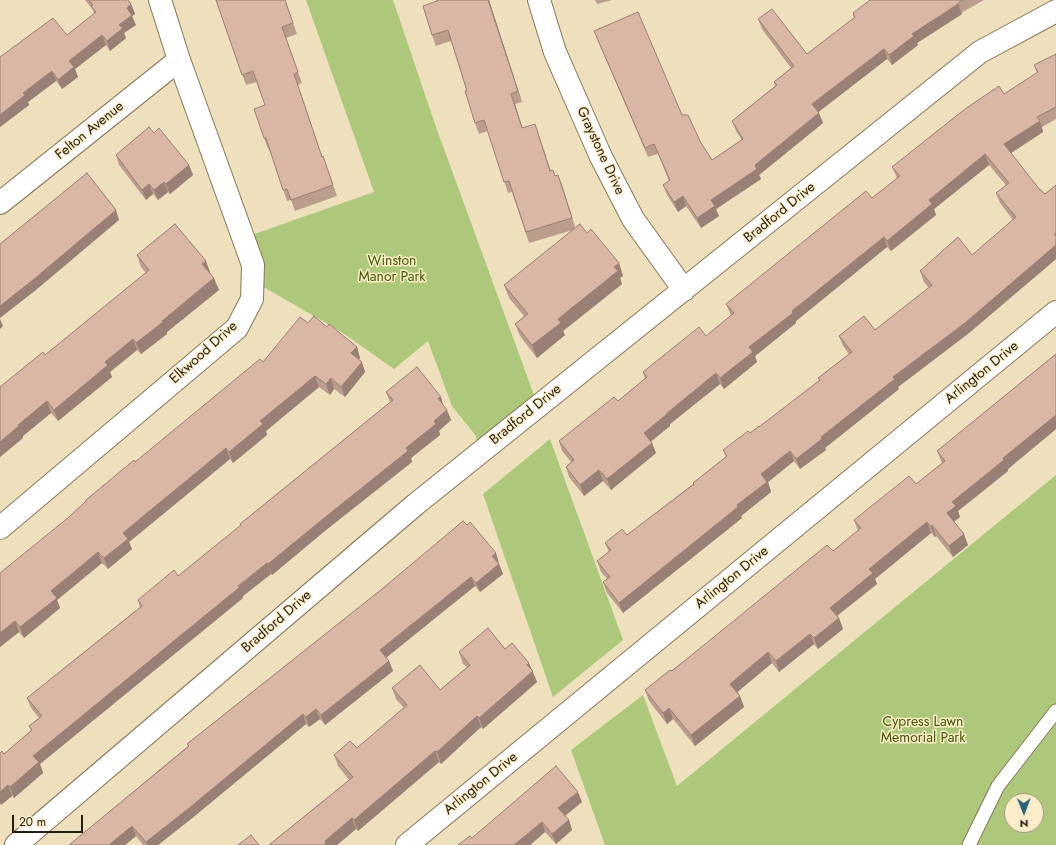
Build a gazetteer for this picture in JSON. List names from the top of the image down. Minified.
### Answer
{"streets":{"street":["Felton Avenue","Graystone Drive","Bradford Drive","Elkwood Drive","Arlington Drive"]},"crossings":[["Felton Avenue","Elkwood Drive"],["Graystone Drive","Bradford Drive"]],"parks":["Winston Manor Park","Cypress Lawn Memorial Park"],"scale_bar":"20 m","north":"bottom"}
